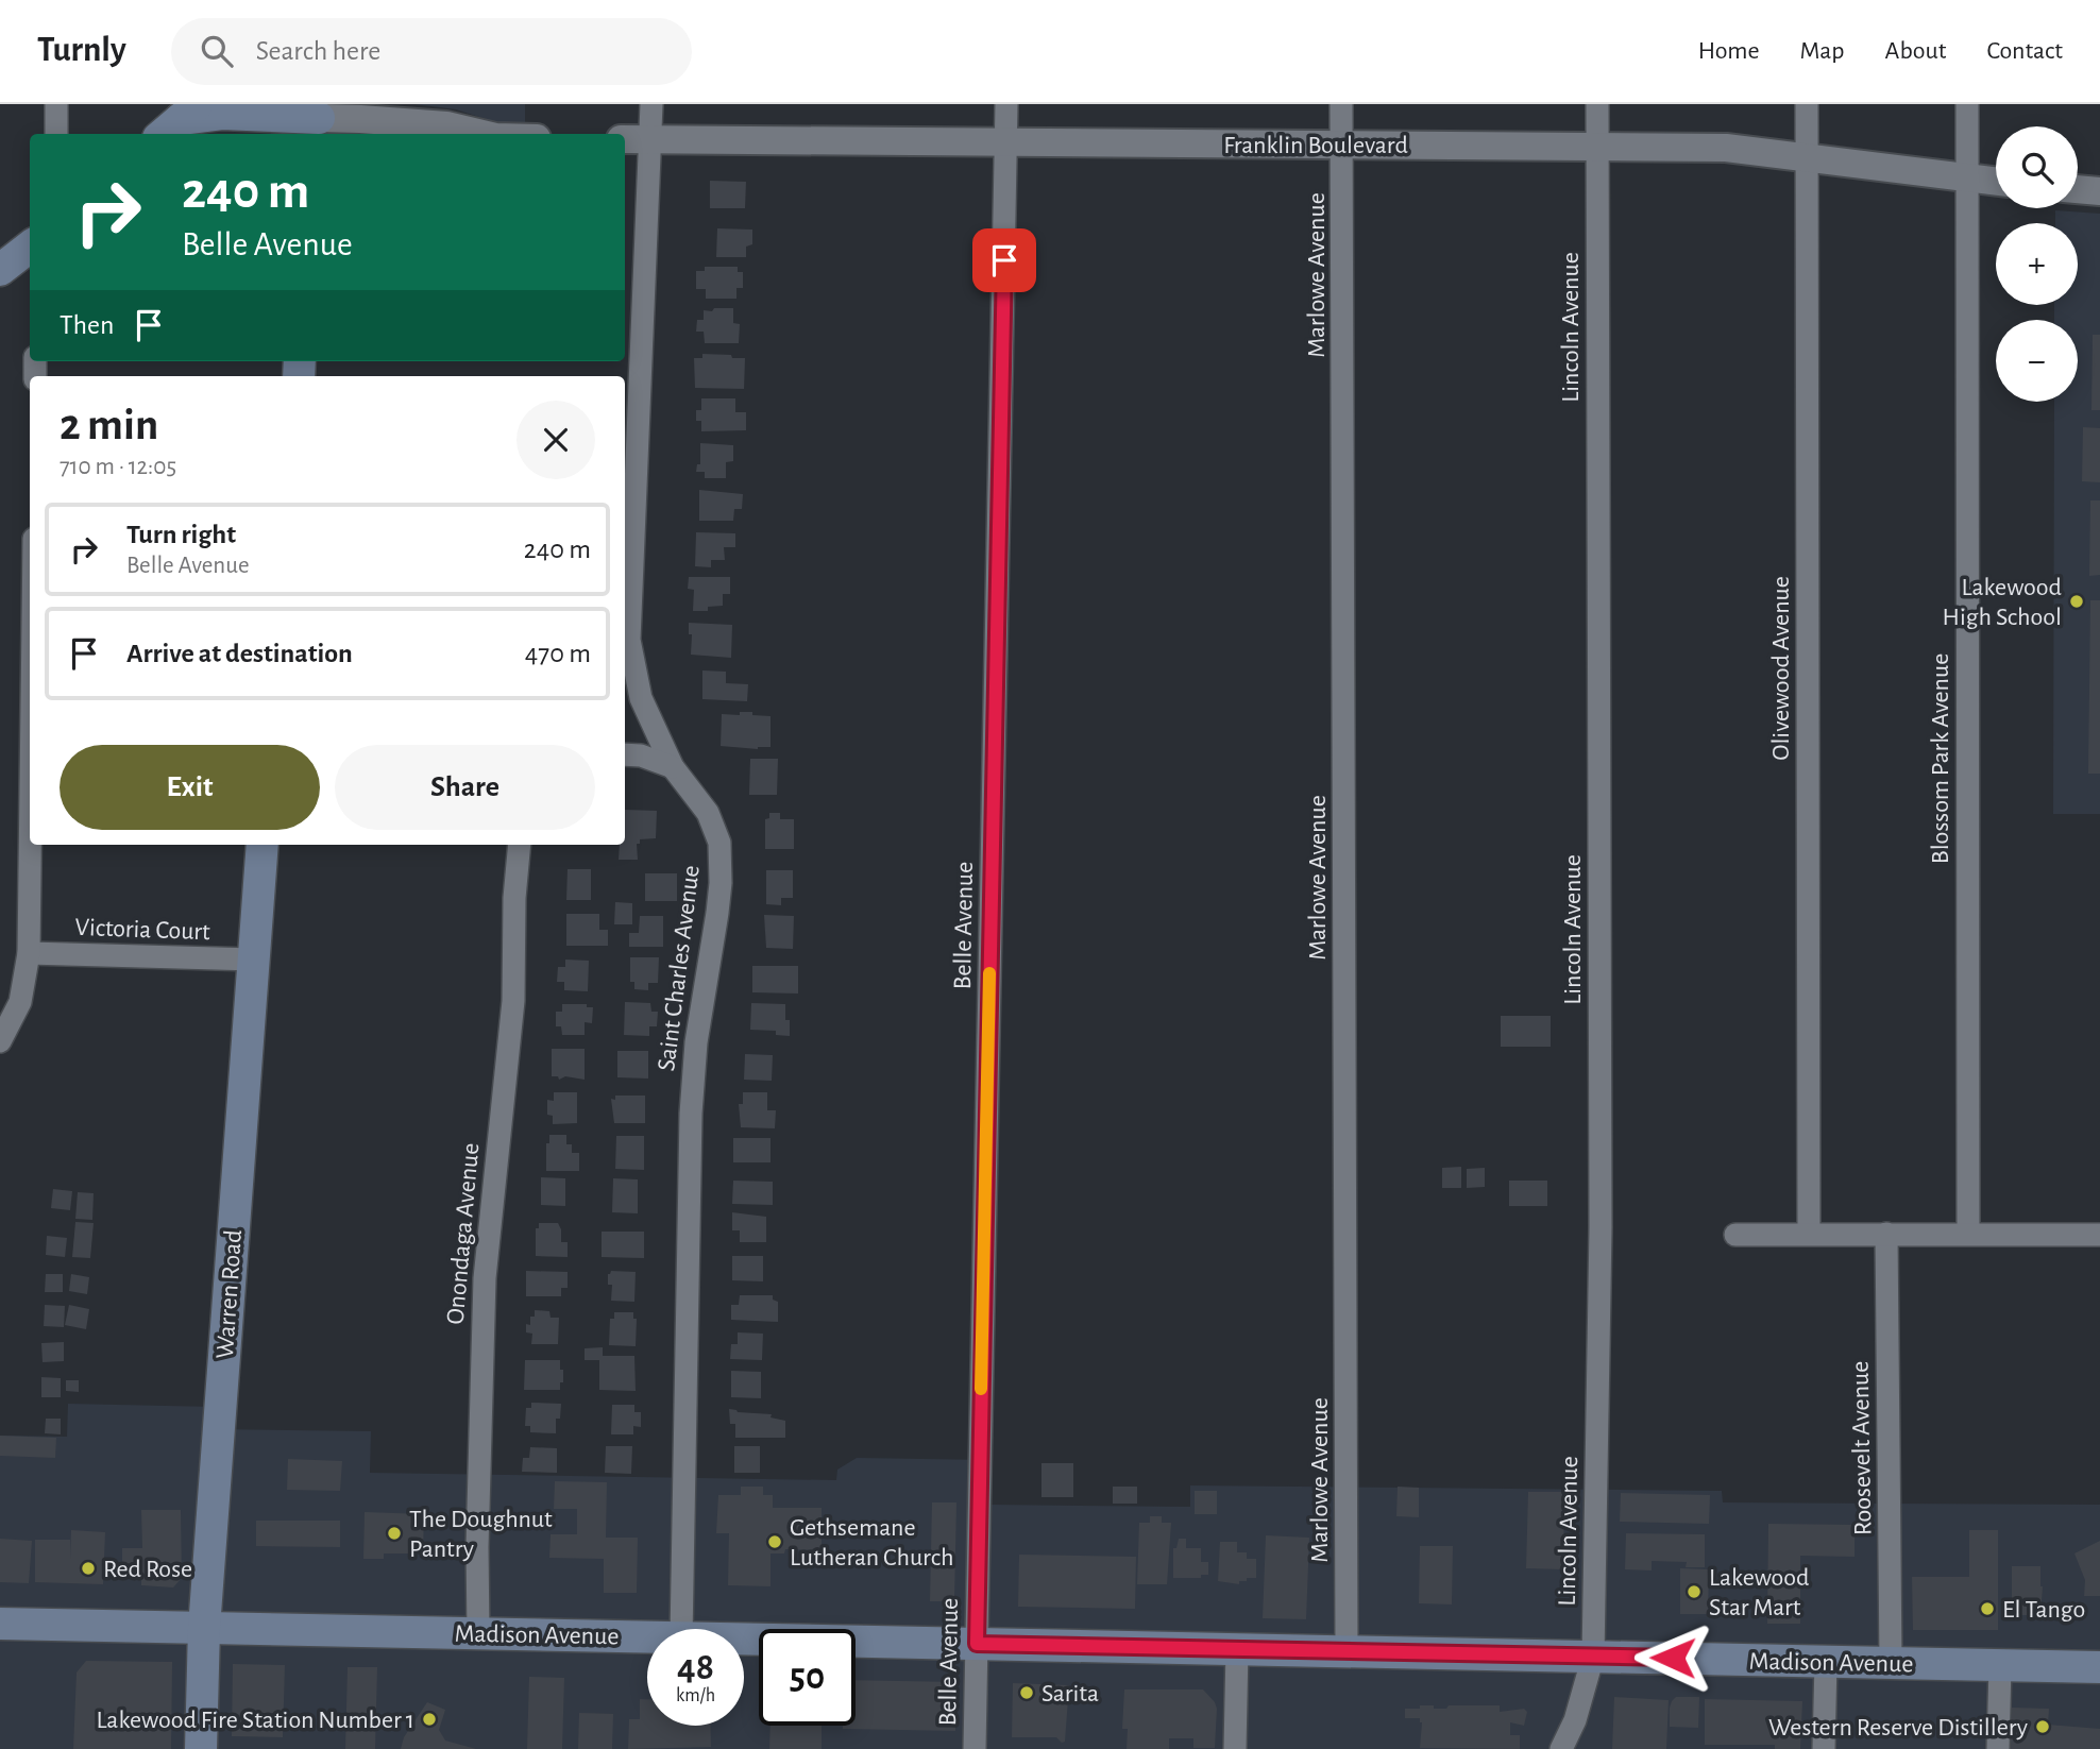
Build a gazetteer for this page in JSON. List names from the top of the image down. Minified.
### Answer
{"streets":{"main road":["Warren Road","Madison Avenue"],"street":["Franklin Boulevard","Marlowe Avenue","Lincoln Avenue","Olivewood Avenue","Blossom Park Avenue","Belle Avenue","Victoria Court","Saint Charles Avenue","Onondaga Avenue","Roosevelt Avenue"]},"crossings":[["Franklin Boulevard","Marlowe Avenue"],["Franklin Boulevard","Lincoln Avenue"],["Franklin Boulevard","Olivewood Avenue"],["Franklin Boulevard","Blossom Park Avenue"],["Franklin Boulevard","Belle Avenue"],["Franklin Boulevard","Saint Charles Avenue"],["Marlowe Avenue","Madison Avenue"],["Lincoln Avenue","Madison Avenue"],["Belle Avenue","Madison Avenue"],["Victoria Court","Warren Road"],["Onondaga Avenue","Madison Avenue"],["Warren Road","Madison Avenue"],["Roosevelt Avenue","Madison Avenue"]],"places":["Lakewood High School","The Doughnut Pantry","Gethsemane Lutheran Church","Red Rose","Lakewood Star Mart","El Tango","Sarita","Lakewood Fire Station Number 1","Western Reserve Distillery"],"page":{"header":"Turnly","search":"Search here","nav":["Home","Map","About","Contact"],"map_buttons":["+","−"],"turn":["240 m","Belle Avenue"],"then":"Then","heading":["2 min","710 m · 12:05"],"list":[{"name":"Turn right","note":"Belle Avenue","value":"240 m"},{"name":"Arrive at destination","value":"470 m"}],"buttons":["Exit","Share"],"speed":"48 km/h","limit":"50"}}
